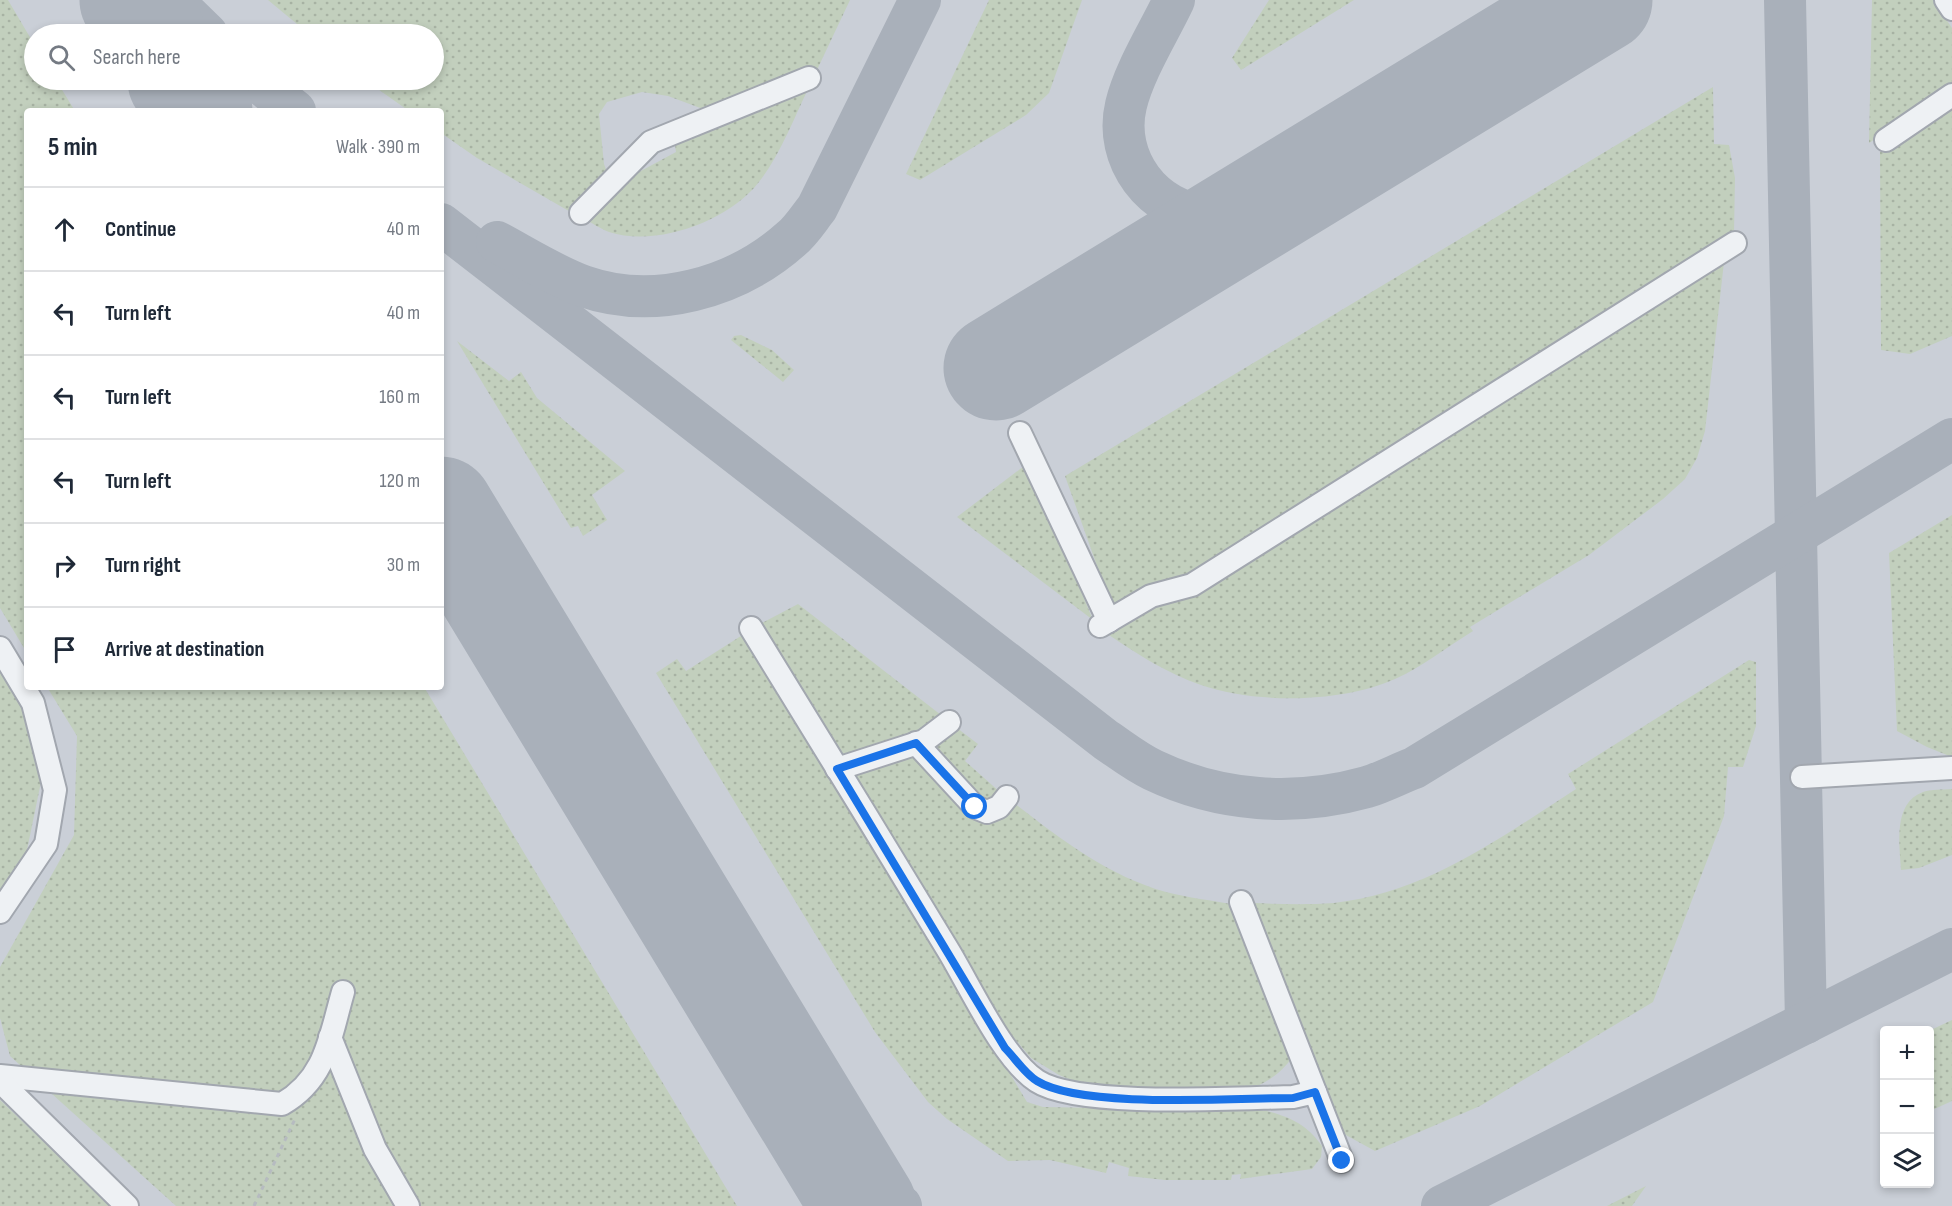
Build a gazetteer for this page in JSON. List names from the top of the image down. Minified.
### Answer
{"page":{"search":"Search here","heading":["5 min","Walk · 390 m"],"list":[["Continue","40 m"],["Turn left","40 m"],["Turn left","160 m"],["Turn left","120 m"],["Turn right","30 m"],"Arrive at destination"],"map_buttons":["+","−"]}}
